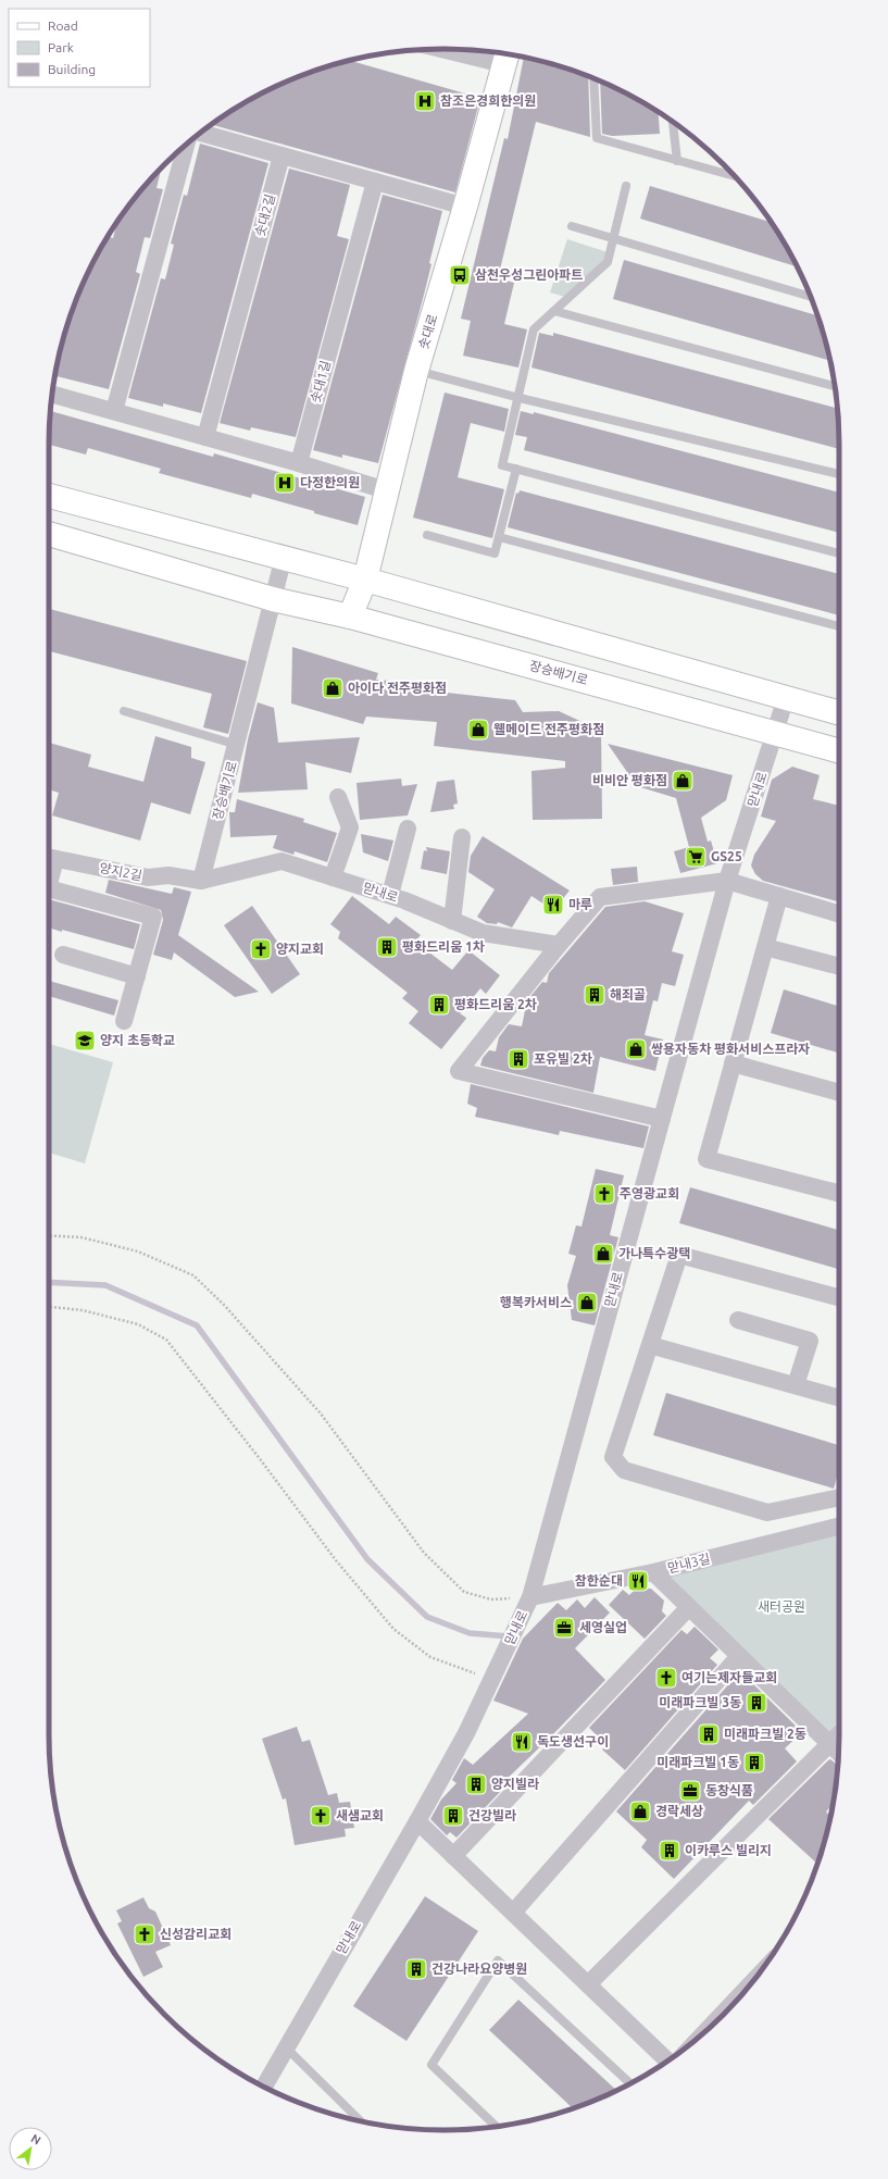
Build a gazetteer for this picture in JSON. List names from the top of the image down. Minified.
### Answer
{"streets":{"street":["솟대2길","솟대로","솟대1길","장승배기로","맏내로","양지2길","맏내3길"]},"crossings":[["솟대로","장승배기로"],["장승배기로","맏내로"],["장승배기로","양지2길"],["맏내로","양지2길"],["맏내로","맏내3길"]],"parks":["새터공원"],"places":{"hospital":["참조은경희한의원","다정한의원"],"bus stop":["삼천우성그린아파트"],"shop":["아이다 전주평화점","웰메이드 전주평화점","비비안 평화점","쌍용자동차 평화서비스프라자","가나특수광택","행복카서비스","경락세상"],"supermarket":["GS25"],"restaurant":["마루","참한순대","독도생선구이"],"building":["평화드리움 1차","해죄골","평화드리움 2차","포유빌 2차","미래파크빌 3동","미래파크빌 2동","미래파크빌 1동","양지빌라","건강빌라","이카루스 빌리지","건강나라요양병원"],"church":["양지교회","주영광교회","여기는제자들교회","새샘교회","신성감리교회"],"school or university":["양지 초등학교"],"office":["세영실업","동창식품"]},"legend":["Road","Park","Building"],"north":"top right"}
